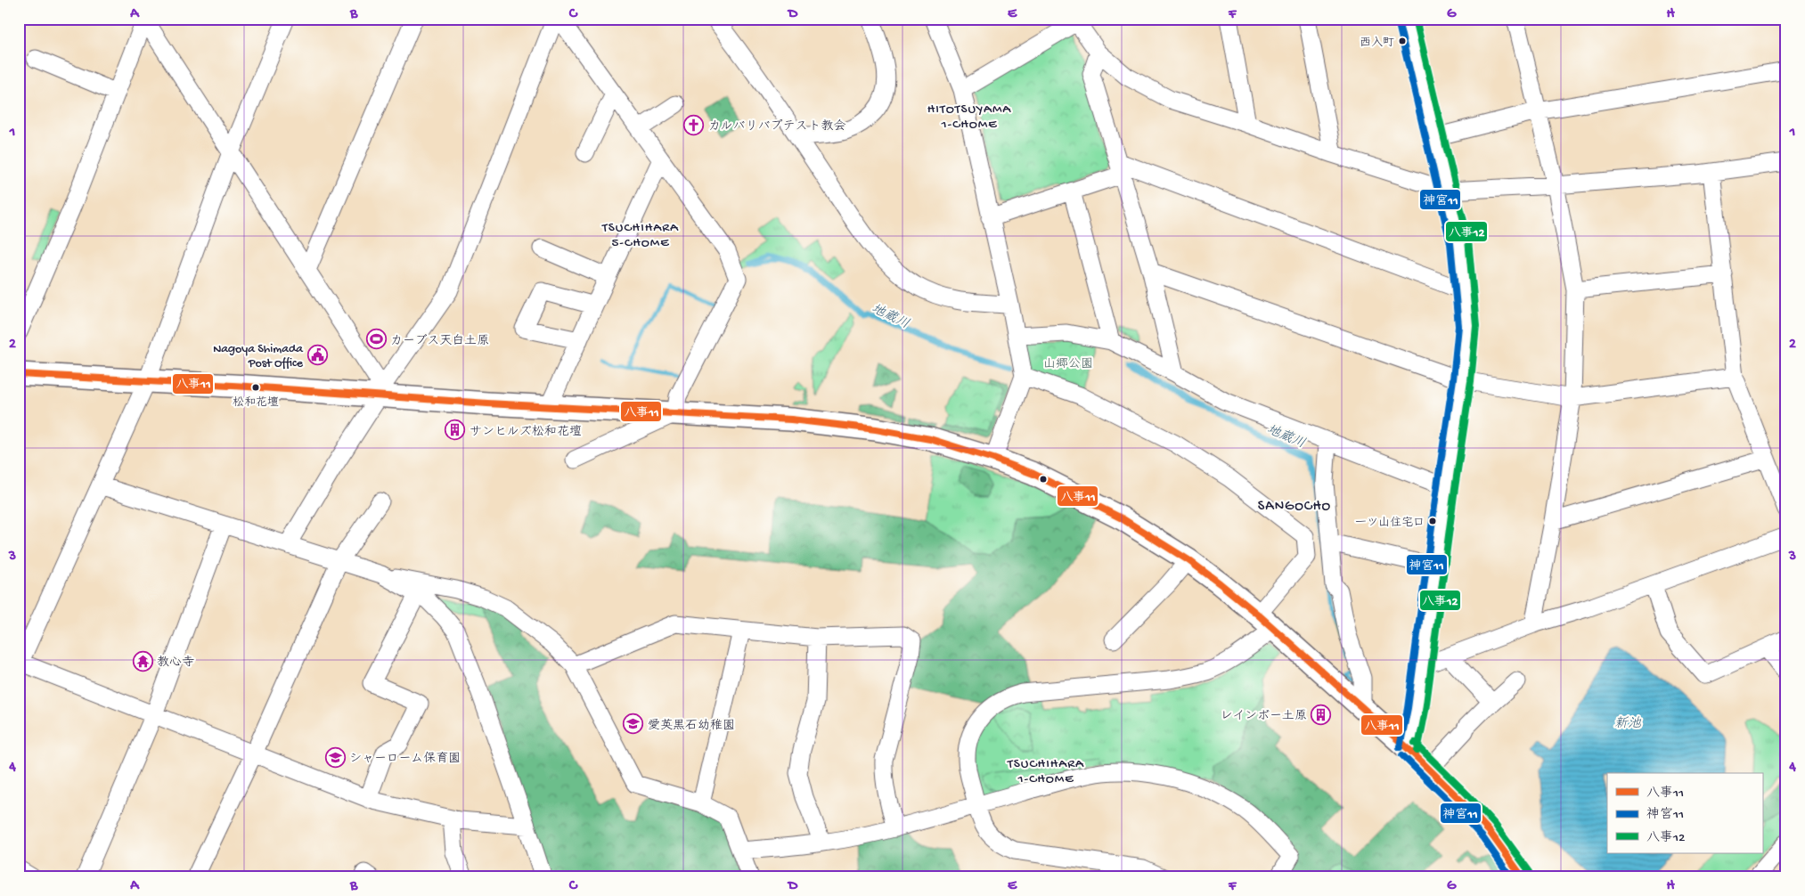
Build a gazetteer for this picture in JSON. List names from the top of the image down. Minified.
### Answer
{"districts":["HITOTSUYAMA 1-CHOME","TSUCHIHARA 5-CHOME","SANGOCHO","TSUCHIHARA 1-CHOME"],"water":["地蔵川","新池"],"parks":["山郷公園"],"places":{"other":["西入町","松和花壇","一ツ山住宅口"],"church":["カルバリバプテスト教会"],"sports":["カーブス天白土原"],"public building":["Nagoya Shimada Post Office"],"building":["サンヒルズ松和花壇","レインボー土原"],"temple":["教心寺"],"school or university":["愛英黒石幼稚園","シャーローム保育園"]},"lines":["transit line 八事12","transit line 神宮11","transit line 八事11"],"legend":["八事11","神宮11","八事12"],"grid":{"columns":["A","B","C","D","E","F","G","H"],"rows":["1","2","3","4"]}}
